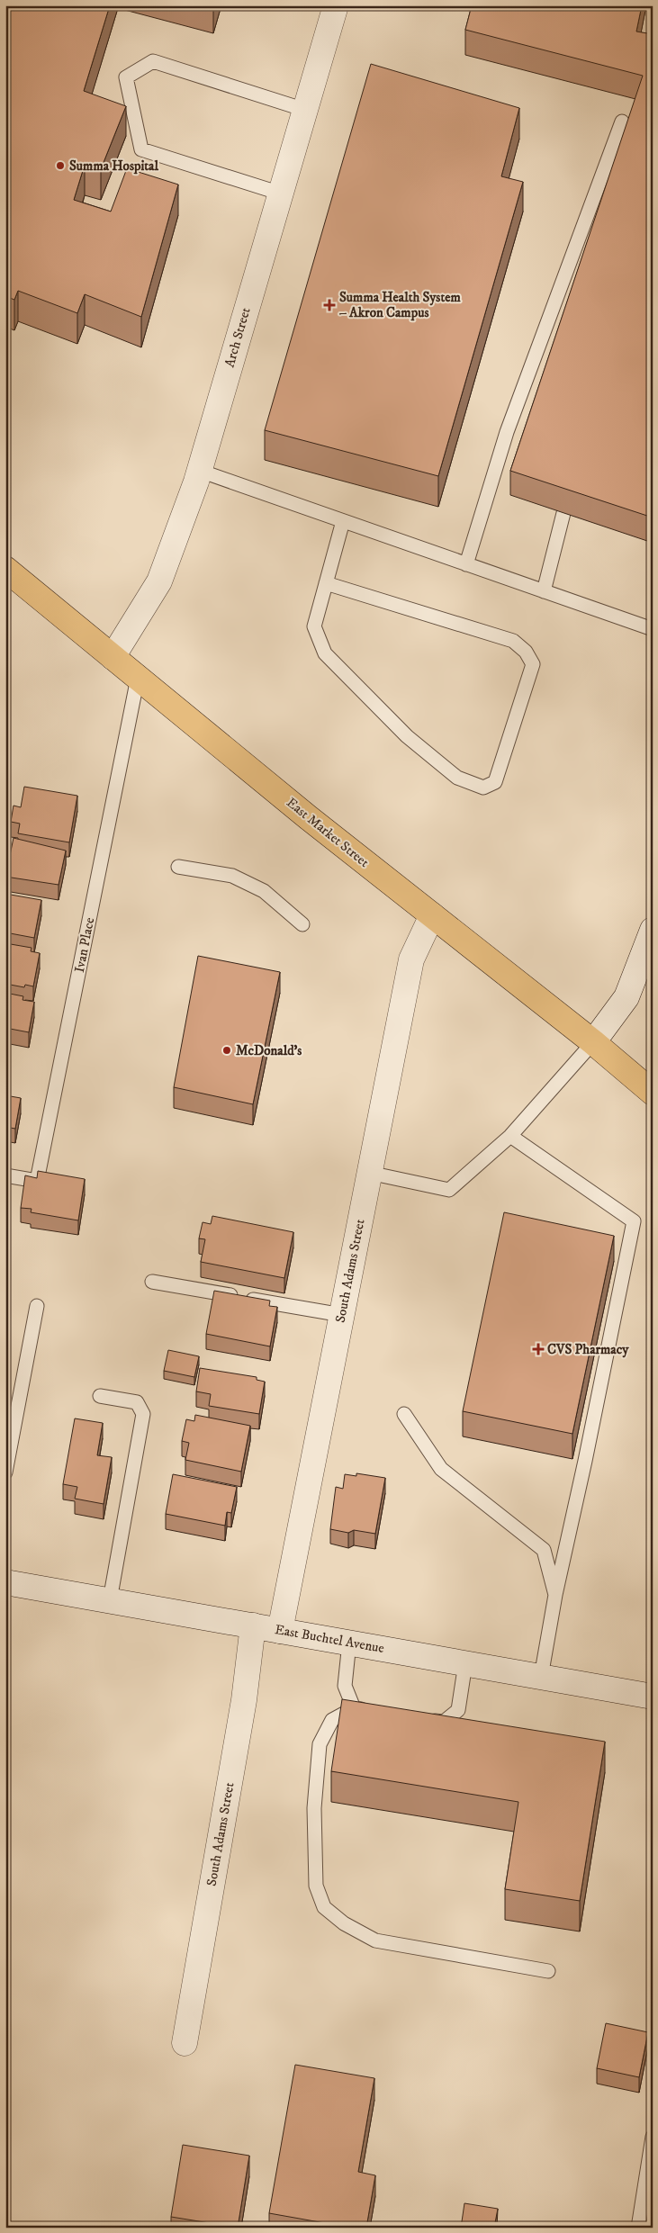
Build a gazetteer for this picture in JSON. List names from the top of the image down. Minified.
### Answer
{"streets":{"main road":["East Market Street"],"street":["Arch Street","South Adams Street","East Buchtel Avenue"],"lane":["Ivan Place"]},"crossings":[["Arch Street","East Market Street"],["East Market Street","Ivan Place"],["East Market Street","South Adams Street"],["South Adams Street","East Buchtel Avenue"]],"places":{"other":["Summa Hospital","McDonald's"],"health":["Summa Health System – Akron Campus","CVS Pharmacy"]}}
